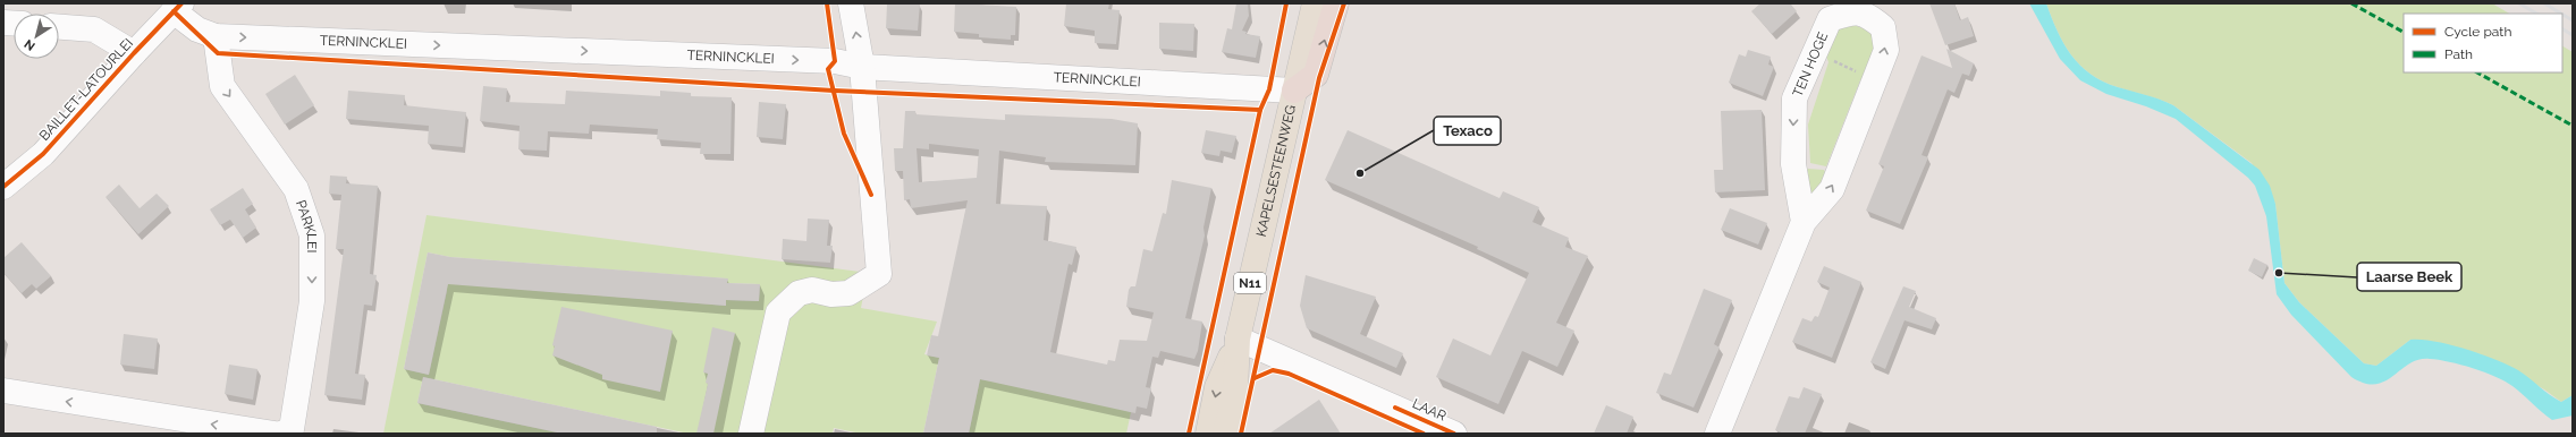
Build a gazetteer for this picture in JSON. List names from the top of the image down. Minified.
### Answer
{"streets":{"main road":["KAPELSESTEENWEG","N11"],"street":["TERNINCKLEI","TEN HOGE","BAILLET-LATOURLEI","PARKLEI","LAAR"]},"crossings":[["TERNINCKLEI","BAILLET-LATOURLEI"],["TERNINCKLEI","KAPELSESTEENWEG"],["TERNINCKLEI","PARKLEI"],["KAPELSESTEENWEG","LAAR"]],"one_way":["TERNINCKLEI","PARKLEI"],"places":["Texaco","Laarse Beek"],"legend":["Cycle path","Path"],"north":"bottom left"}
